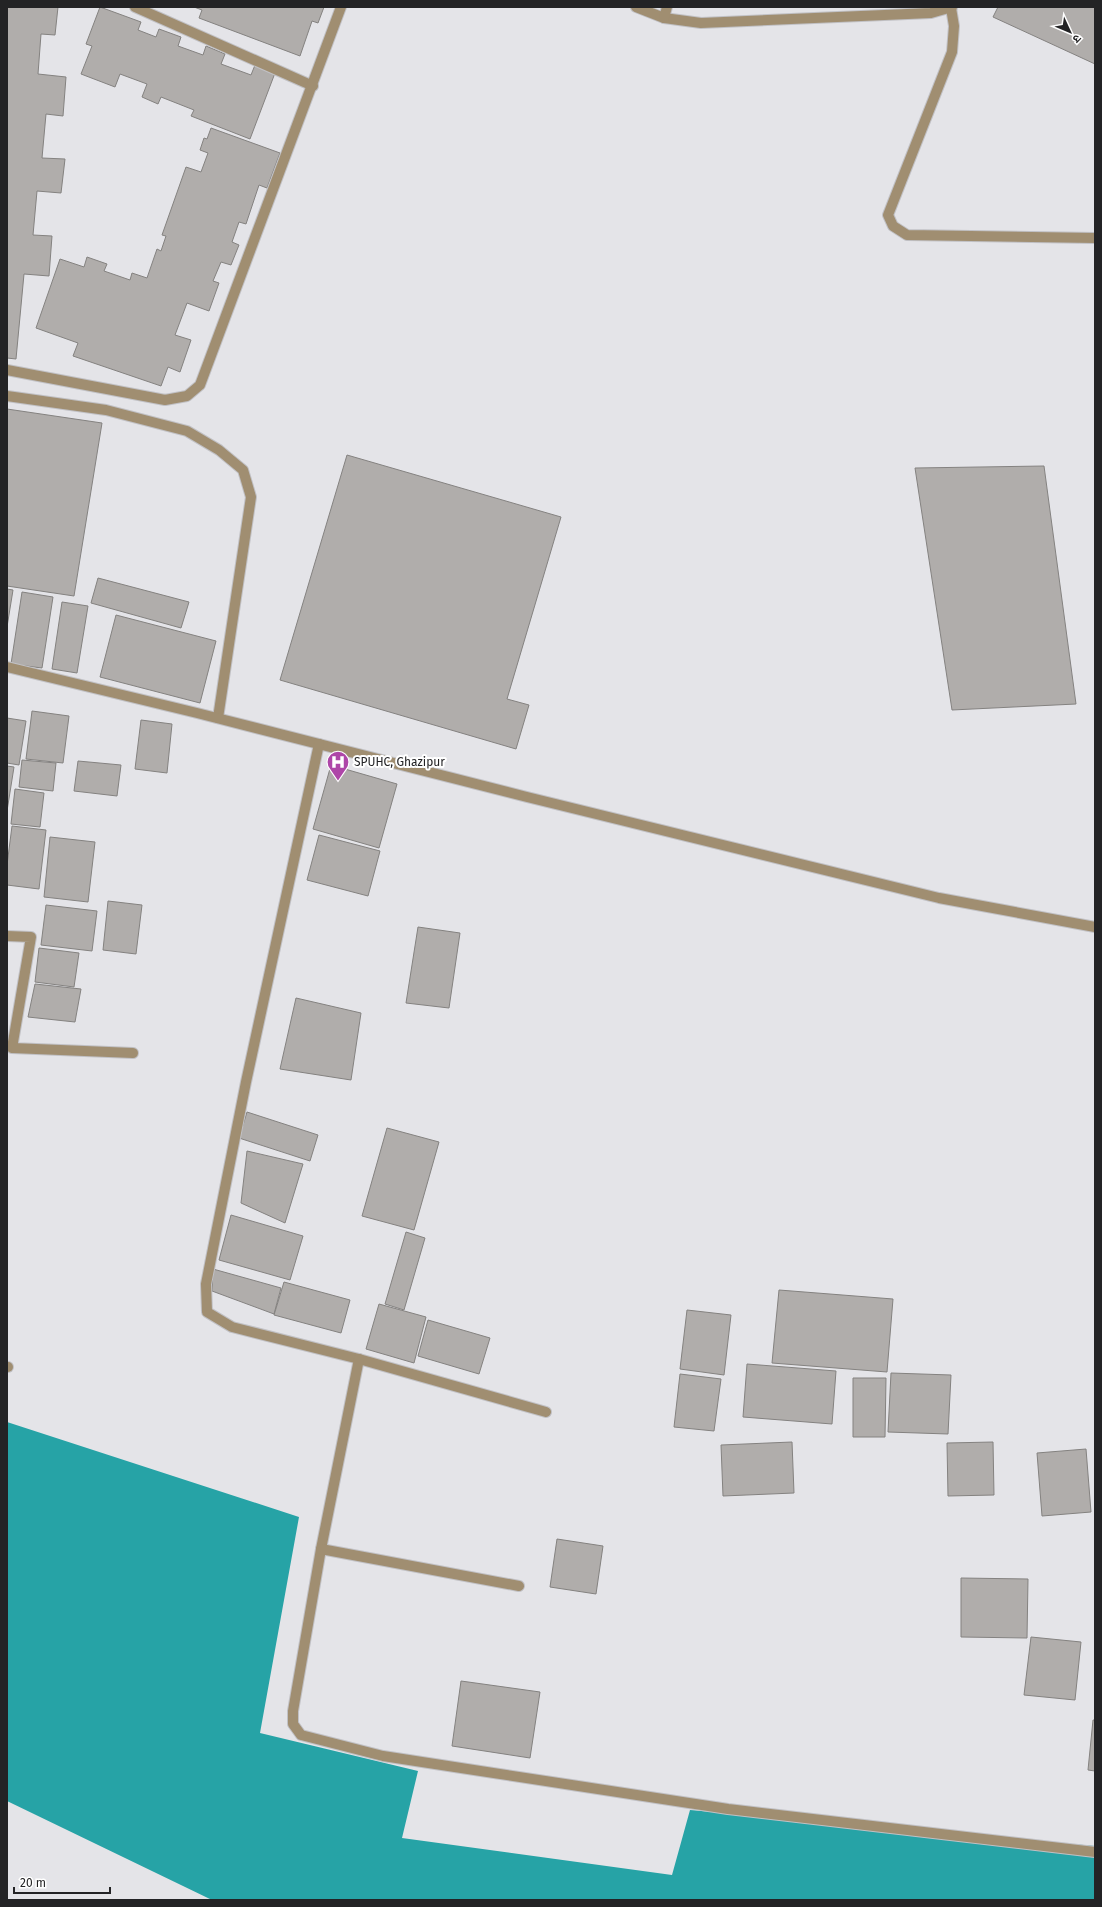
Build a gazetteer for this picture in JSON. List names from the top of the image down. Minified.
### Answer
{"places":{"hospital":["SPUHC, Ghazipur"]},"scale_bar":"20 m","north":"bottom right"}
